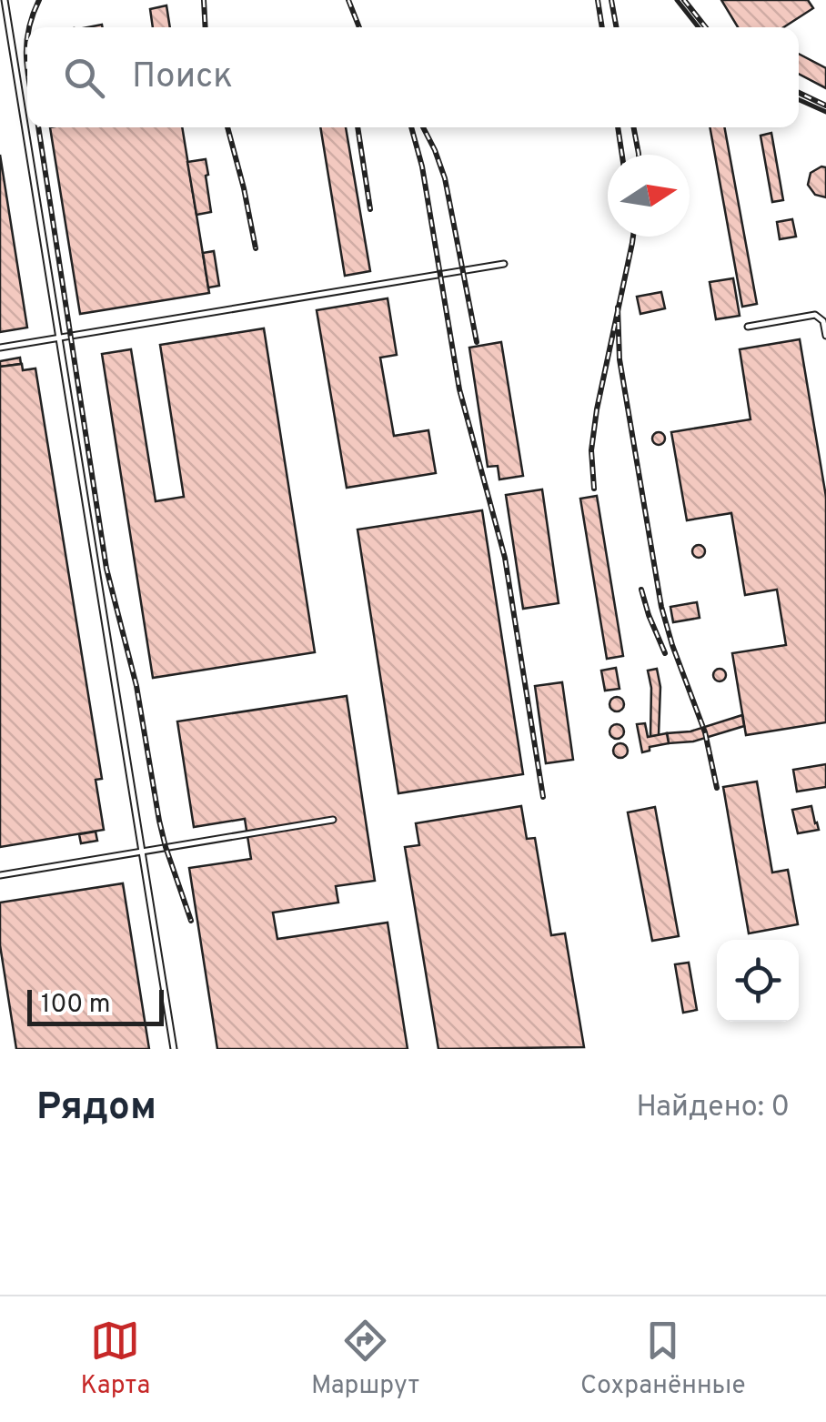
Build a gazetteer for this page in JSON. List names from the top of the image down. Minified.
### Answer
{"scale_bar":"100 m","north":"right","page":{"search":"Поиск","scale":"100 m","heading":["Рядом","Найдено: 0"],"nav":["Карта","Маршрут","Сохранённые"]}}
